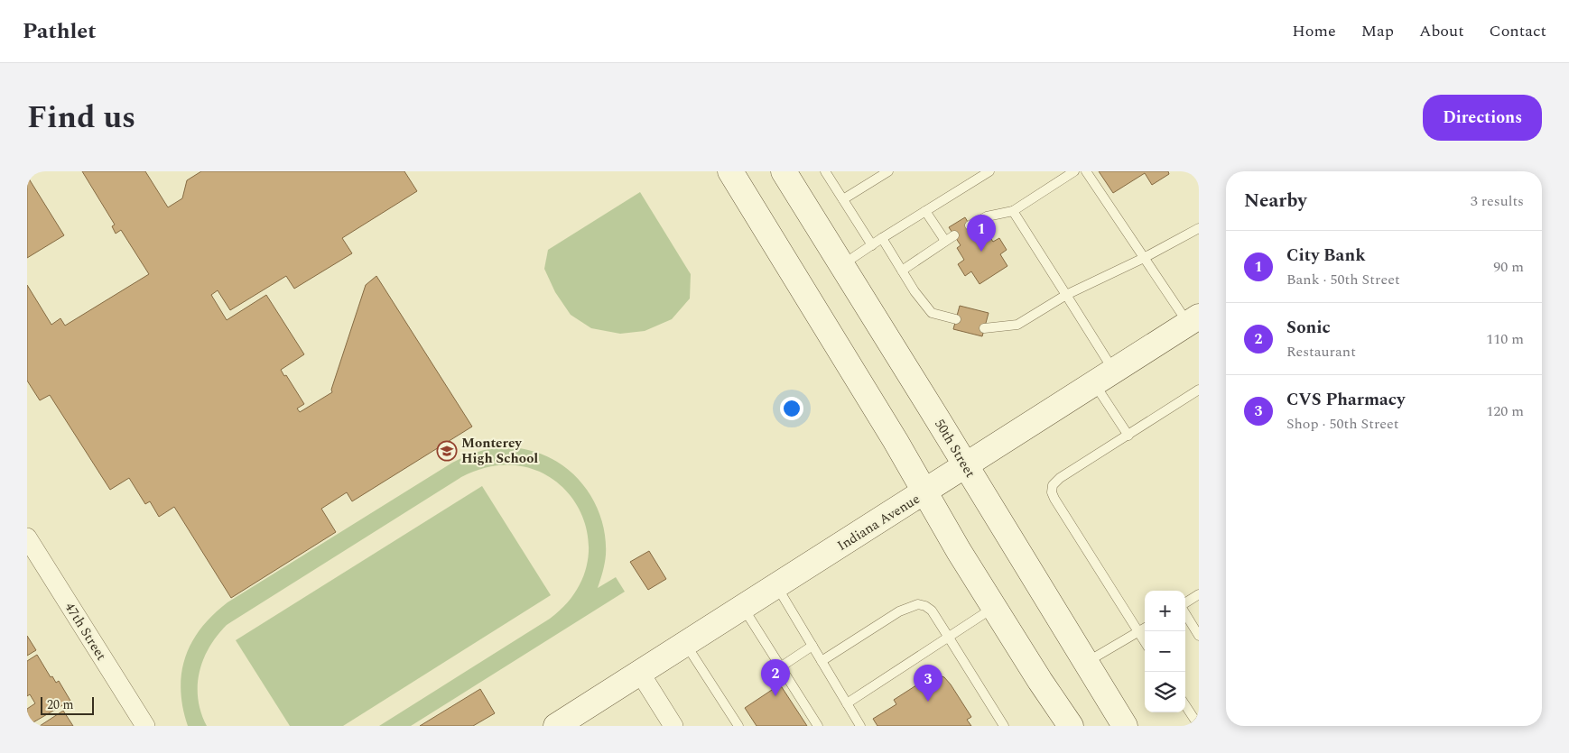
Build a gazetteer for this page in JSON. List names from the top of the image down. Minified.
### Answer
{"streets":{"main road":["50th Street","Indiana Avenue"],"street":["47th Street"]},"crossings":[["50th Street","Indiana Avenue"]],"places":{"school or university":["Monterey High School"]},"scale_bar":"20 m","page":{"header":"Pathlet","nav":["Home","Map","About","Contact"],"title":"Find us","buttons":"Directions","heading":["Nearby","3 results"],"pins":["1","2","3"],"list":[{"mark":"1","name":"City Bank","note":"Bank · 50th Street","value":"90 m"},{"mark":"2","name":"Sonic","note":"Restaurant","value":"110 m"},{"mark":"3","name":"CVS Pharmacy","note":"Shop · 50th Street","value":"120 m"}],"map_buttons":["+","−"],"scale":"20 m"}}
